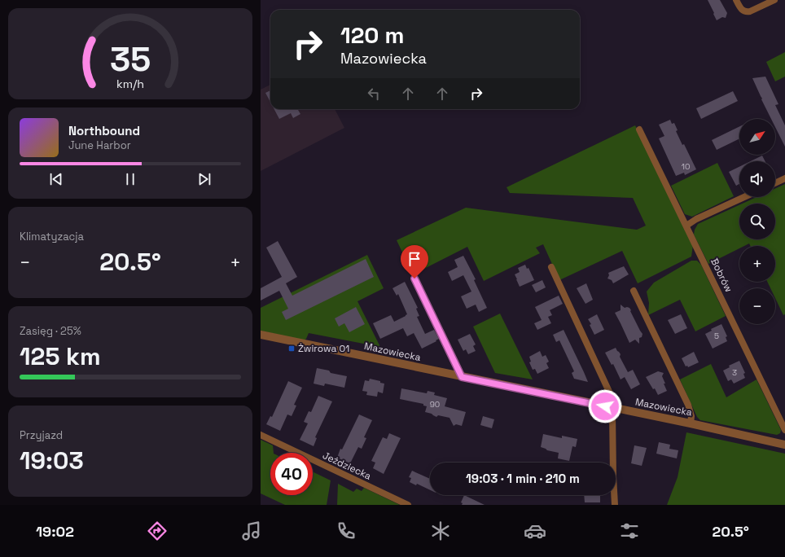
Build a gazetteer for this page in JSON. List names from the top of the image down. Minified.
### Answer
{"streets":{"street":["Bobrów","Mazowiecka","Jeździecka"]},"places":{"transit":["Żwirowa 01"]},"house_numbers":["10","5","3","90"],"north":"top right","page":{"turn":["120 m","Mazowiecka"],"song":["Northbound","June Harbor"],"map_buttons":["+","−"],"tile":["Klimatyzacja",["Zasięg · 25%","125 km"],["Przyjazd","19:03"]],"heat":["−","20.5°","+"],"limit":"40","trip":"19:03 · 1 min · 210 m","tabs":["19:02","20.5°"],"gauge":["35","km/h"]}}
